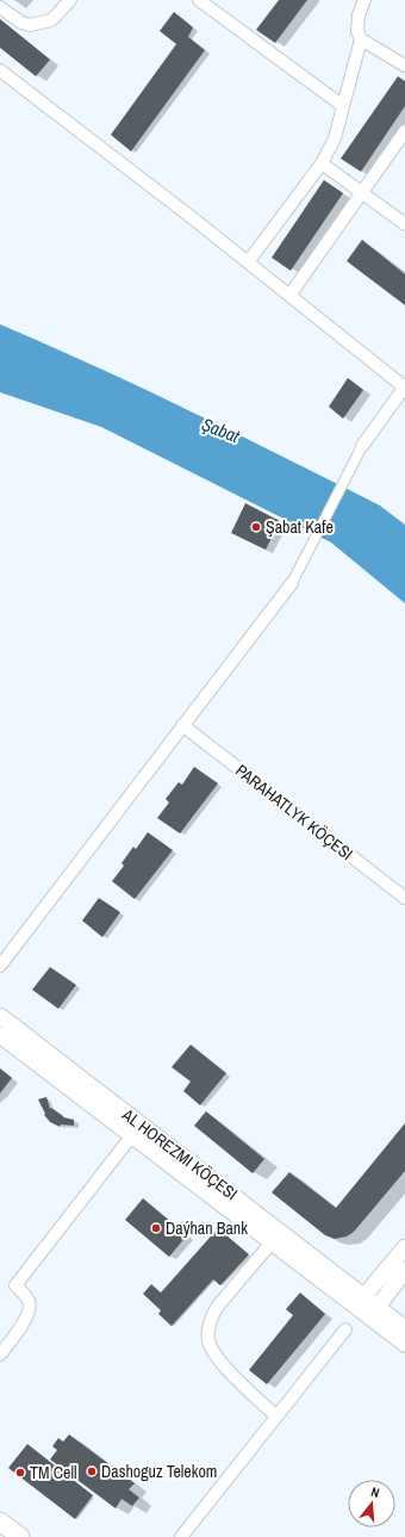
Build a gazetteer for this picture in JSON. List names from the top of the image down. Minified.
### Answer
{"streets":{"street":["PARAHATLYK KÖÇESI","AL HOREZMI KÖÇESI"]},"water":["Şabat"],"places":["Şabat Kafe","Daýhan Bank","Dashoguz Telekom","TM Cell"],"north":"top"}
